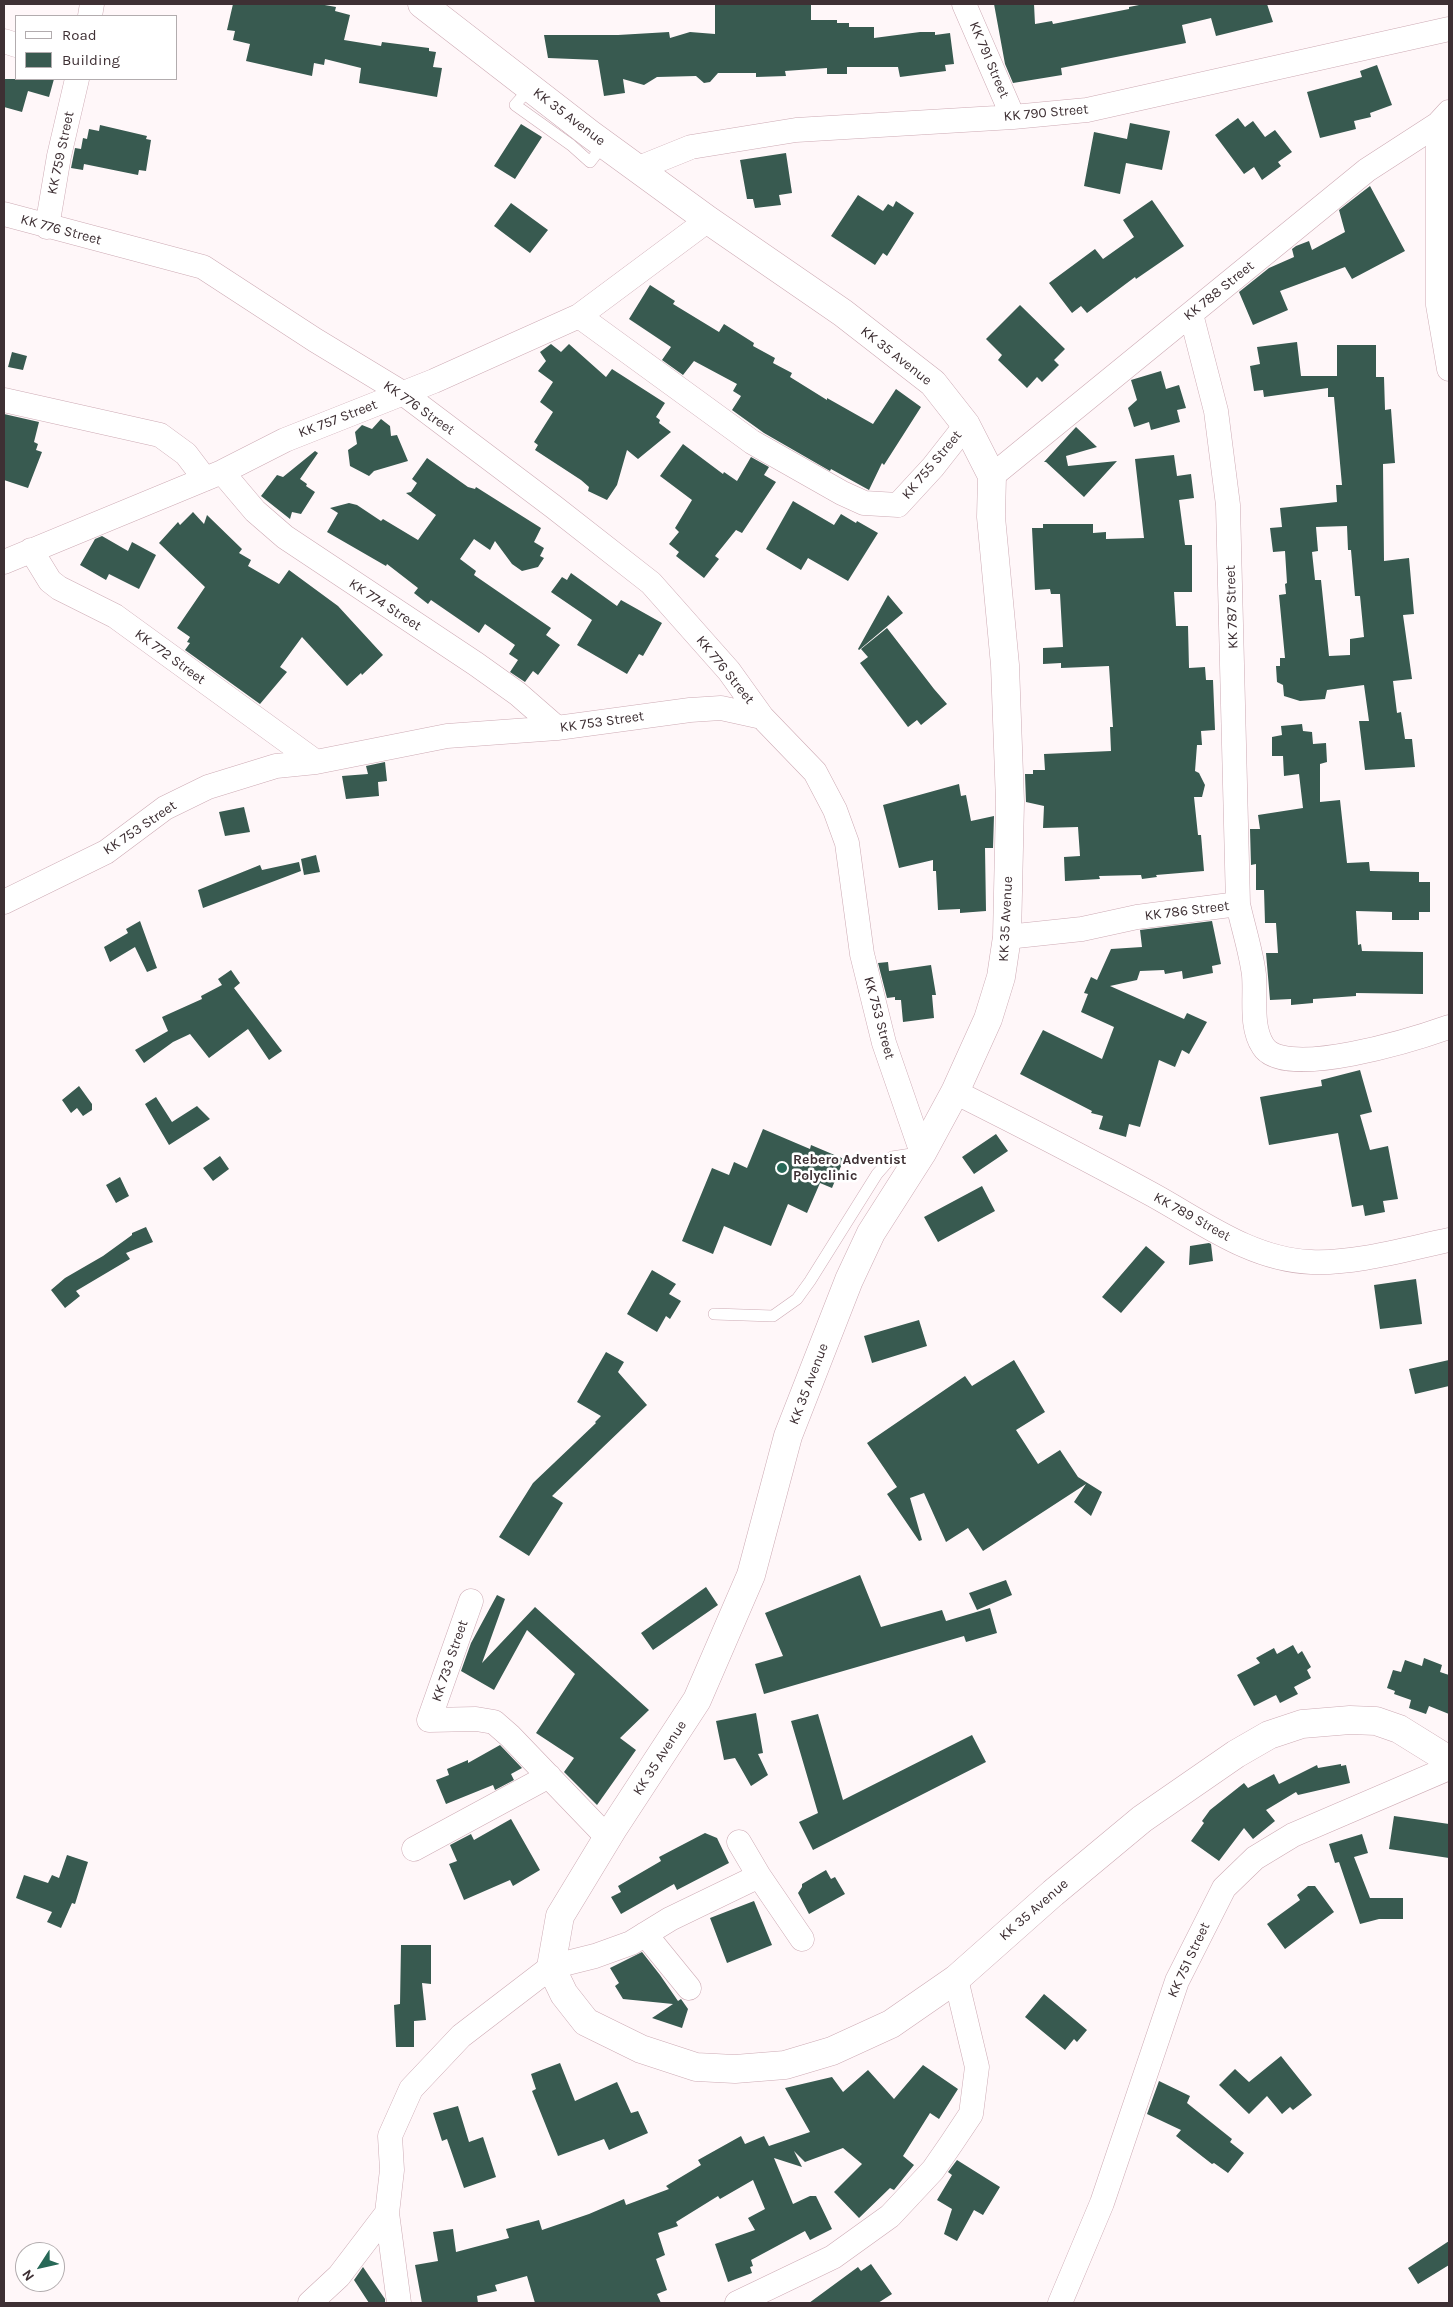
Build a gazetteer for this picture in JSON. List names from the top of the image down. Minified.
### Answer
{"streets":{"main road":["KK 35 Avenue"],"street":["KK 791 Street","KK 790 Street","KK 759 Street","KK 776 Street","KK 788 Street","KK 757 Street","KK 755 Street","KK 774 Street","KK 787 Street","KK 772 Street","KK 753 Street","KK 786 Street","KK 789 Street","KK 733 Street","KK 751 Street"]},"crossings":[["KK 791 Street","KK 790 Street"],["KK 790 Street","KK 35 Avenue"],["KK 35 Avenue","KK 788 Street"],["KK 35 Avenue","KK 757 Street"],["KK 35 Avenue","KK 755 Street"],["KK 35 Avenue","KK 753 Street"],["KK 35 Avenue","KK 786 Street"],["KK 35 Avenue","KK 789 Street"],["KK 759 Street","KK 776 Street"],["KK 776 Street","KK 757 Street"],["KK 776 Street","KK 753 Street"],["KK 788 Street","KK 787 Street"],["KK 757 Street","KK 755 Street"],["KK 757 Street","KK 774 Street"],["KK 757 Street","KK 772 Street"],["KK 774 Street","KK 753 Street"],["KK 787 Street","KK 786 Street"],["KK 772 Street","KK 753 Street"]],"places":["Rebero Adventist Polyclinic"],"legend":["Road","Building"],"north":"bottom left"}
